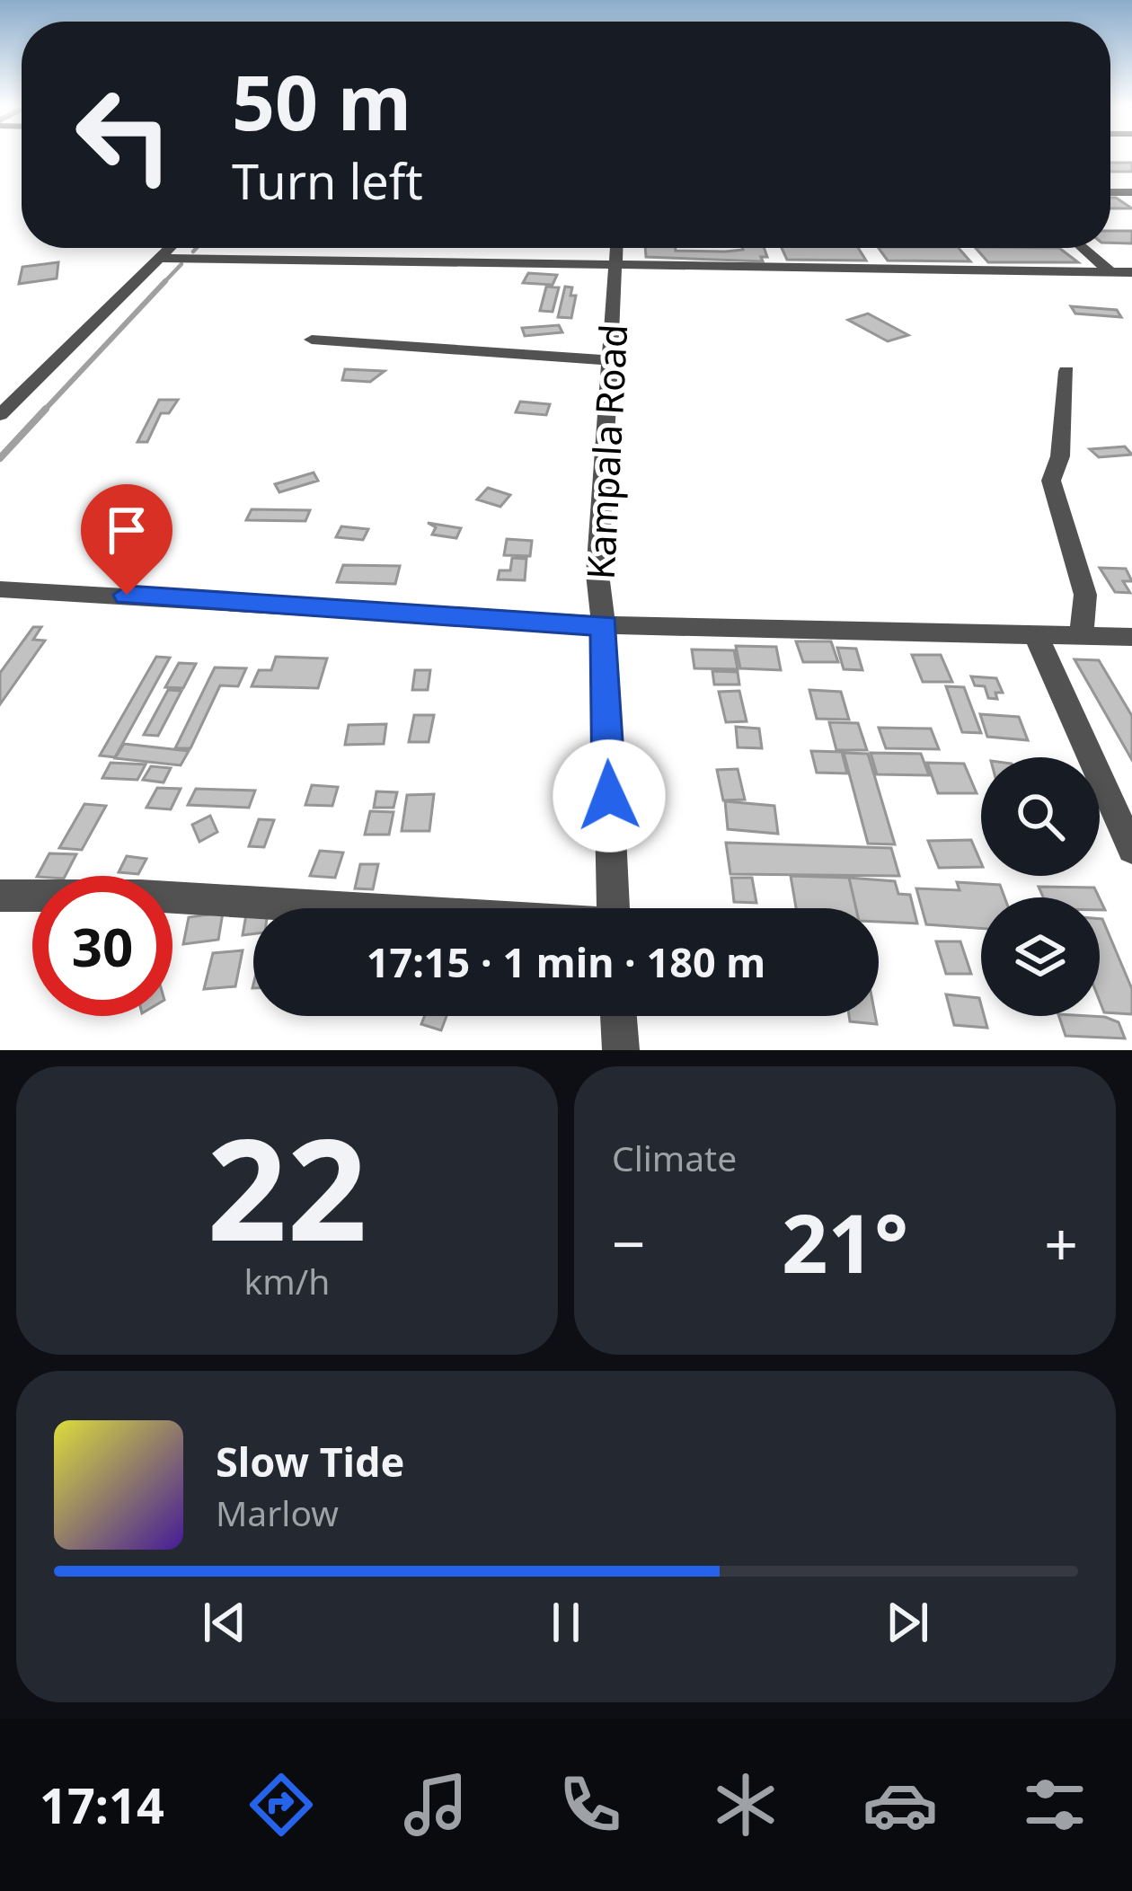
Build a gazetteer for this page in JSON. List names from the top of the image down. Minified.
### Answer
{"streets":{"street":["Kampala Road"]},"page":{"turn":["50 m","Turn left"],"limit":"30","trip":"17:15 · 1 min · 180 m","tile":[["22","km/h"],"Climate"],"heat":["−","21°","+"],"song":["Slow Tide","Marlow"],"tabs":"17:14"}}
